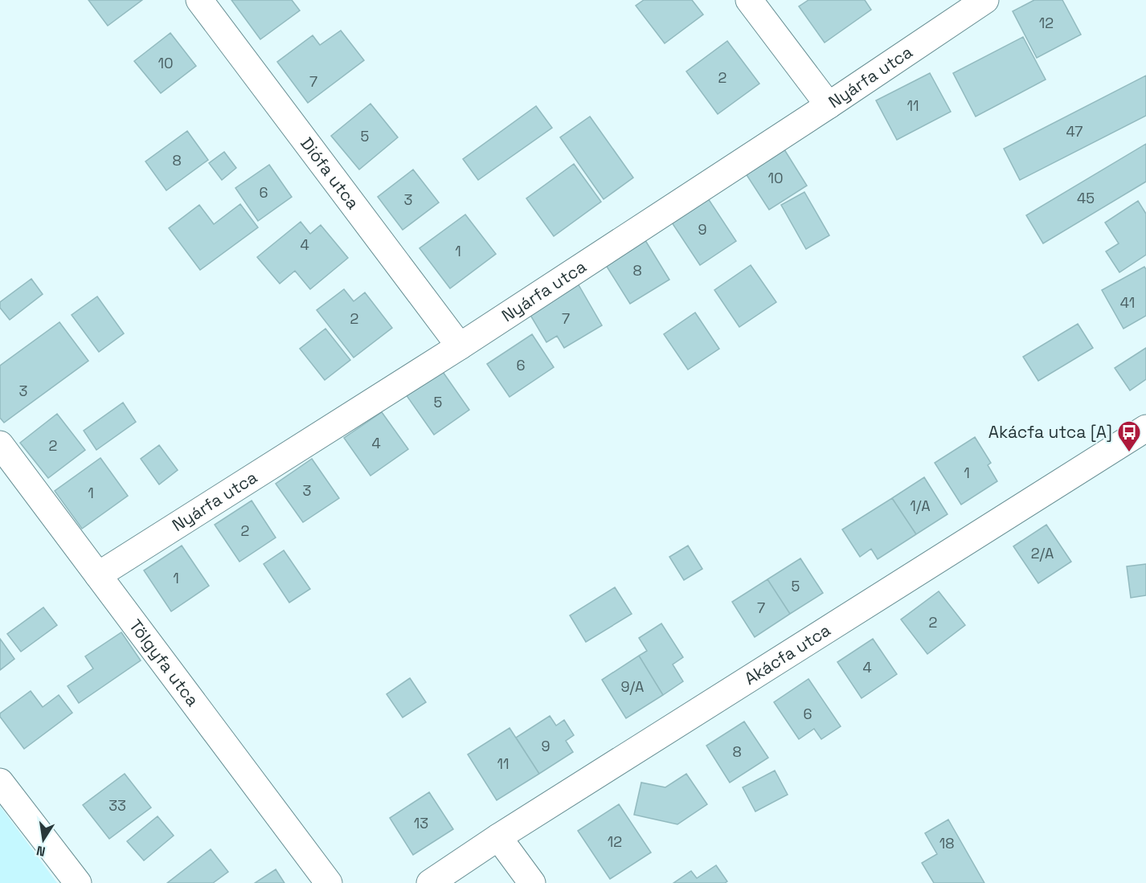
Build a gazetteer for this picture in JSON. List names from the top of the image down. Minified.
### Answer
{"streets":{"street":["Nyárfa utca","Diófa utca","Akácfa utca","Tölgyfa utca"]},"crossings":[["Nyárfa utca","Diófa utca"],["Nyárfa utca","Tölgyfa utca"]],"places":{"bus stop":["Akácfa utca [A]"]},"house_numbers":["12","10","2","7","11","47","5","8","10","6","45","3","9","4","1","8","41","2","7","6","3","5","4","2","1","3","1","1/A","2","2/A","1","5","7","2","4","9/A","6","9","8","11","33","13","12","18"],"north":"bottom"}
